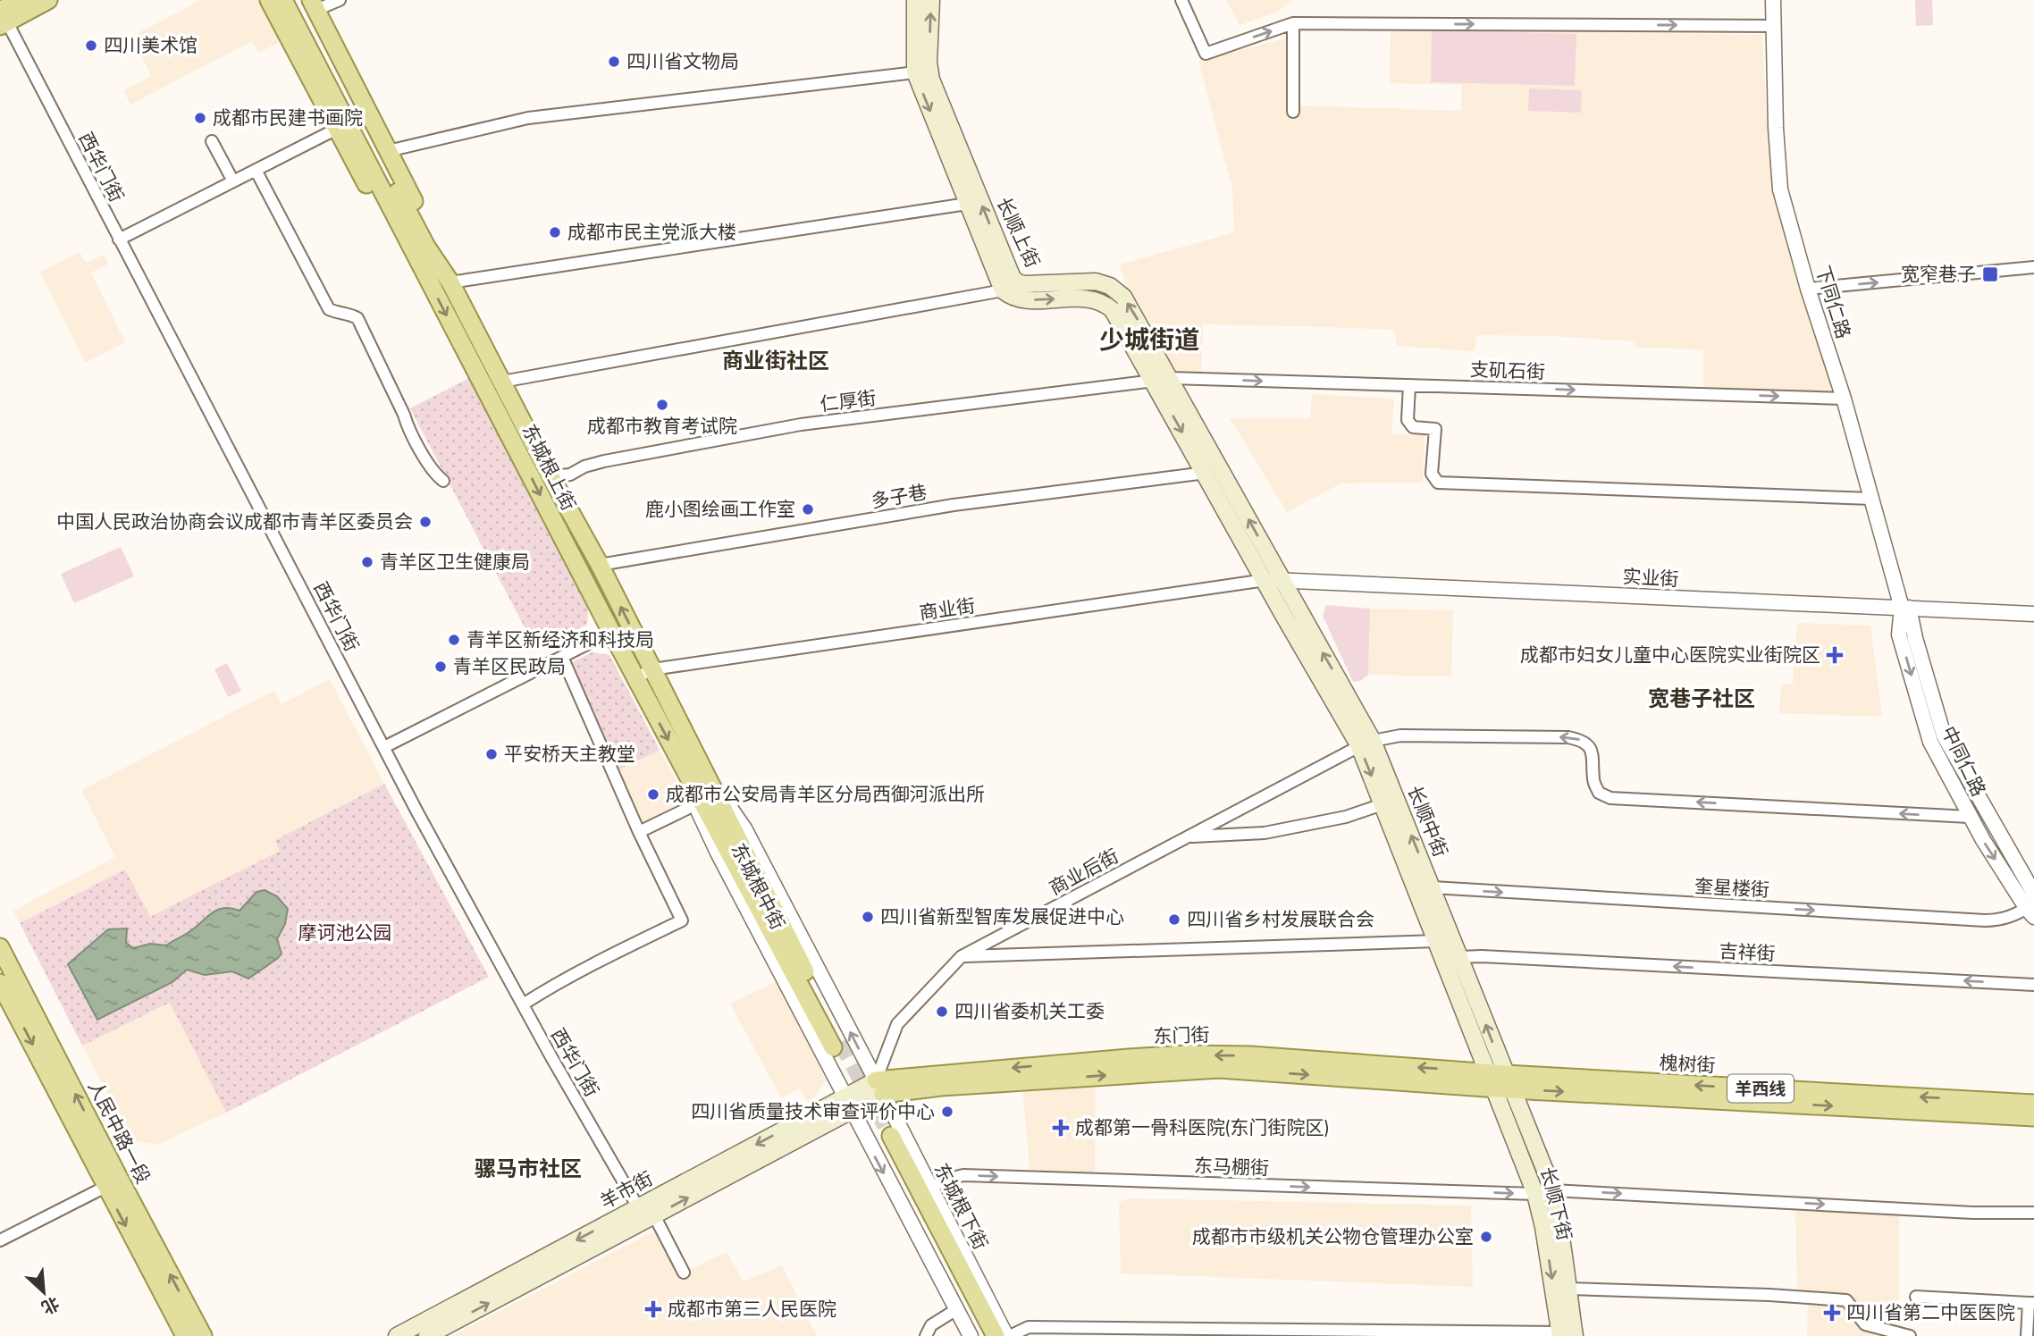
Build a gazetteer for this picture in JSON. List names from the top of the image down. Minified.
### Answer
{"streets":{"main road":["长顺上街","东城根上街","长顺中街","东城根中街","东门街","槐树街","羊西线","人民中路一段","羊市街","长顺下街"],"street":["西华门街","下同仁路","支矶石街","仁厚街","多子巷","实业街","商业街","中同仁路","商业后街","奎星楼街","吉祥街","东马棚街","东城根下街"]},"crossings":[["西华门街","羊市街"],["长顺上街","支矶石街"],["长顺上街","仁厚街"],["长顺上街","多子巷"],["长顺上街","实业街"],["长顺上街","商业街"],["长顺上街","长顺中街"],["下同仁路","支矶石街"],["下同仁路","实业街"],["下同仁路","中同仁路"],["仁厚街","东城根上街"],["东城根上街","多子巷"],["东城根上街","商业街"],["东城根上街","东城根中街"],["实业街","商业街"],["实业街","中同仁路"],["实业街","长顺中街"],["商业街","长顺中街"],["商业街","东城根中街"],["中同仁路","商业后街"],["中同仁路","奎星楼街"],["长顺中街","商业后街"],["长顺中街","奎星楼街"],["长顺中街","吉祥街"],["长顺中街","东门街"],["长顺中街","槐树街"],["长顺中街","长顺下街"],["商业后街","东城根中街"],["商业后街","东门街"],["商业后街","羊市街"],["商业后街","东城根下街"],["东城根中街","东门街"],["东城根中街","羊市街"],["东城根中街","东城根下街"],["东门街","槐树街"],["东门街","羊市街"],["东门街","长顺下街"],["东门街","东城根下街"],["槐树街","长顺下街"],["东马棚街","长顺下街"],["东马棚街","东城根下街"],["羊市街","东城根下街"]],"one_way":["支矶石街","商业后街","奎星楼街","吉祥街"],"districts":["少城街道","商业街社区","宽巷子社区","骡马市社区"],"parks":["摩诃池公园"],"places":{"other":["四川美术馆","四川省文物局","成都市民建书画院","成都市民主党派大楼","成都市教育考试院","鹿小图绘画工作室","中国人民政治协商会议成都市青羊区委员会","青羊区卫生健康局","青羊区新经济和科技局","青羊区民政局","平安桥天主教堂","成都市公安局青羊区分局西御河派出所","四川省新型智库发展促进中心","四川省乡村发展联合会","四川省委机关工委","四川省质量技术审查评价中心","成都市市级机关公物仓管理办公室"],"transit":["宽窄巷子"],"health":["成都市妇女儿童中心医院实业街院区","成都第一骨科医院(东门街院区)","成都市第三人民医院","四川省第二中医医院"]},"north":"bottom right"}
